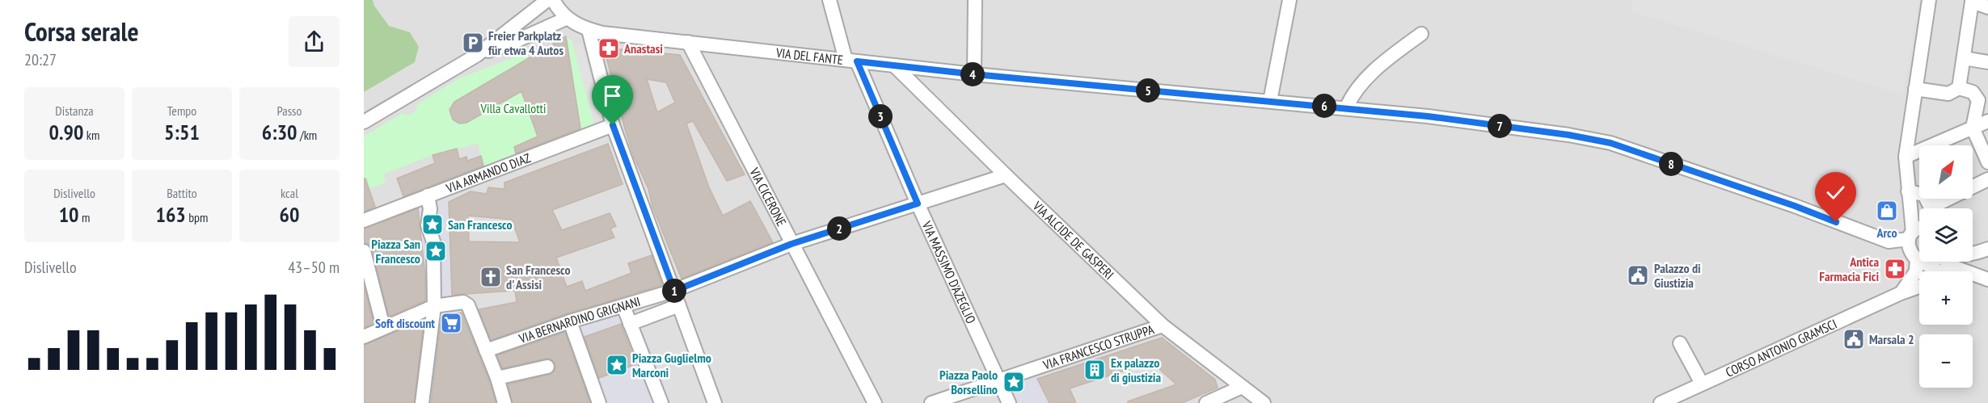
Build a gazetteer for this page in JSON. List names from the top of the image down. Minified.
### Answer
{"streets":{"street":["VIA DEL FANTE","VIA ARMANDO DIAZ","VIA CICERONE","VIA ALCIDE DE GASPERI","VIA MASSIMO D'AZEGLIO","VIA BERNARDINO GRIGNANI","VIA FRANCESCO STRUPPA","CORSO ANTONIO GRAMSCI"]},"crossings":[["VIA DEL FANTE","VIA CICERONE"],["VIA DEL FANTE","VIA ALCIDE DE GASPERI"],["VIA DEL FANTE","VIA MASSIMO D'AZEGLIO"],["VIA CICERONE","VIA BERNARDINO GRIGNANI"],["VIA ALCIDE DE GASPERI","VIA BERNARDINO GRIGNANI"],["VIA ALCIDE DE GASPERI","VIA FRANCESCO STRUPPA"],["VIA MASSIMO D'AZEGLIO","VIA BERNARDINO GRIGNANI"],["VIA MASSIMO D'AZEGLIO","VIA FRANCESCO STRUPPA"]],"parks":["Villa Cavallotti"],"places":{"parking":["Freier Parkplatz für etwa 4 Autos"],"pharmacy":["Anastasi","Antica Farmacia Fici"],"shop":["Arco"],"place":["San Francesco","Piazza San Francesco","Piazza Guglielmo Marconi","Piazza Paolo Borsellino"],"public building":["Palazzo di Giustizia","Marsala 2"],"church":["San Francesco d' Assisi"],"supermarket":["Soft discount"],"building":["Ex palazzo di giustizia"]},"north":"top right","page":{"heading":["Corsa serale","20:27"],"pins":["4","5","6","3","7","8","2","1"],"stats":[["Distanza","0.90 km"],["Tempo","5:51"],["Passo","6:30 /km"],["Dislivello","10 m"],["Battito","163 bpm"],["kcal","60"]],"map_buttons":["+","−"],"chart":["Dislivello","43–50 m"]}}
